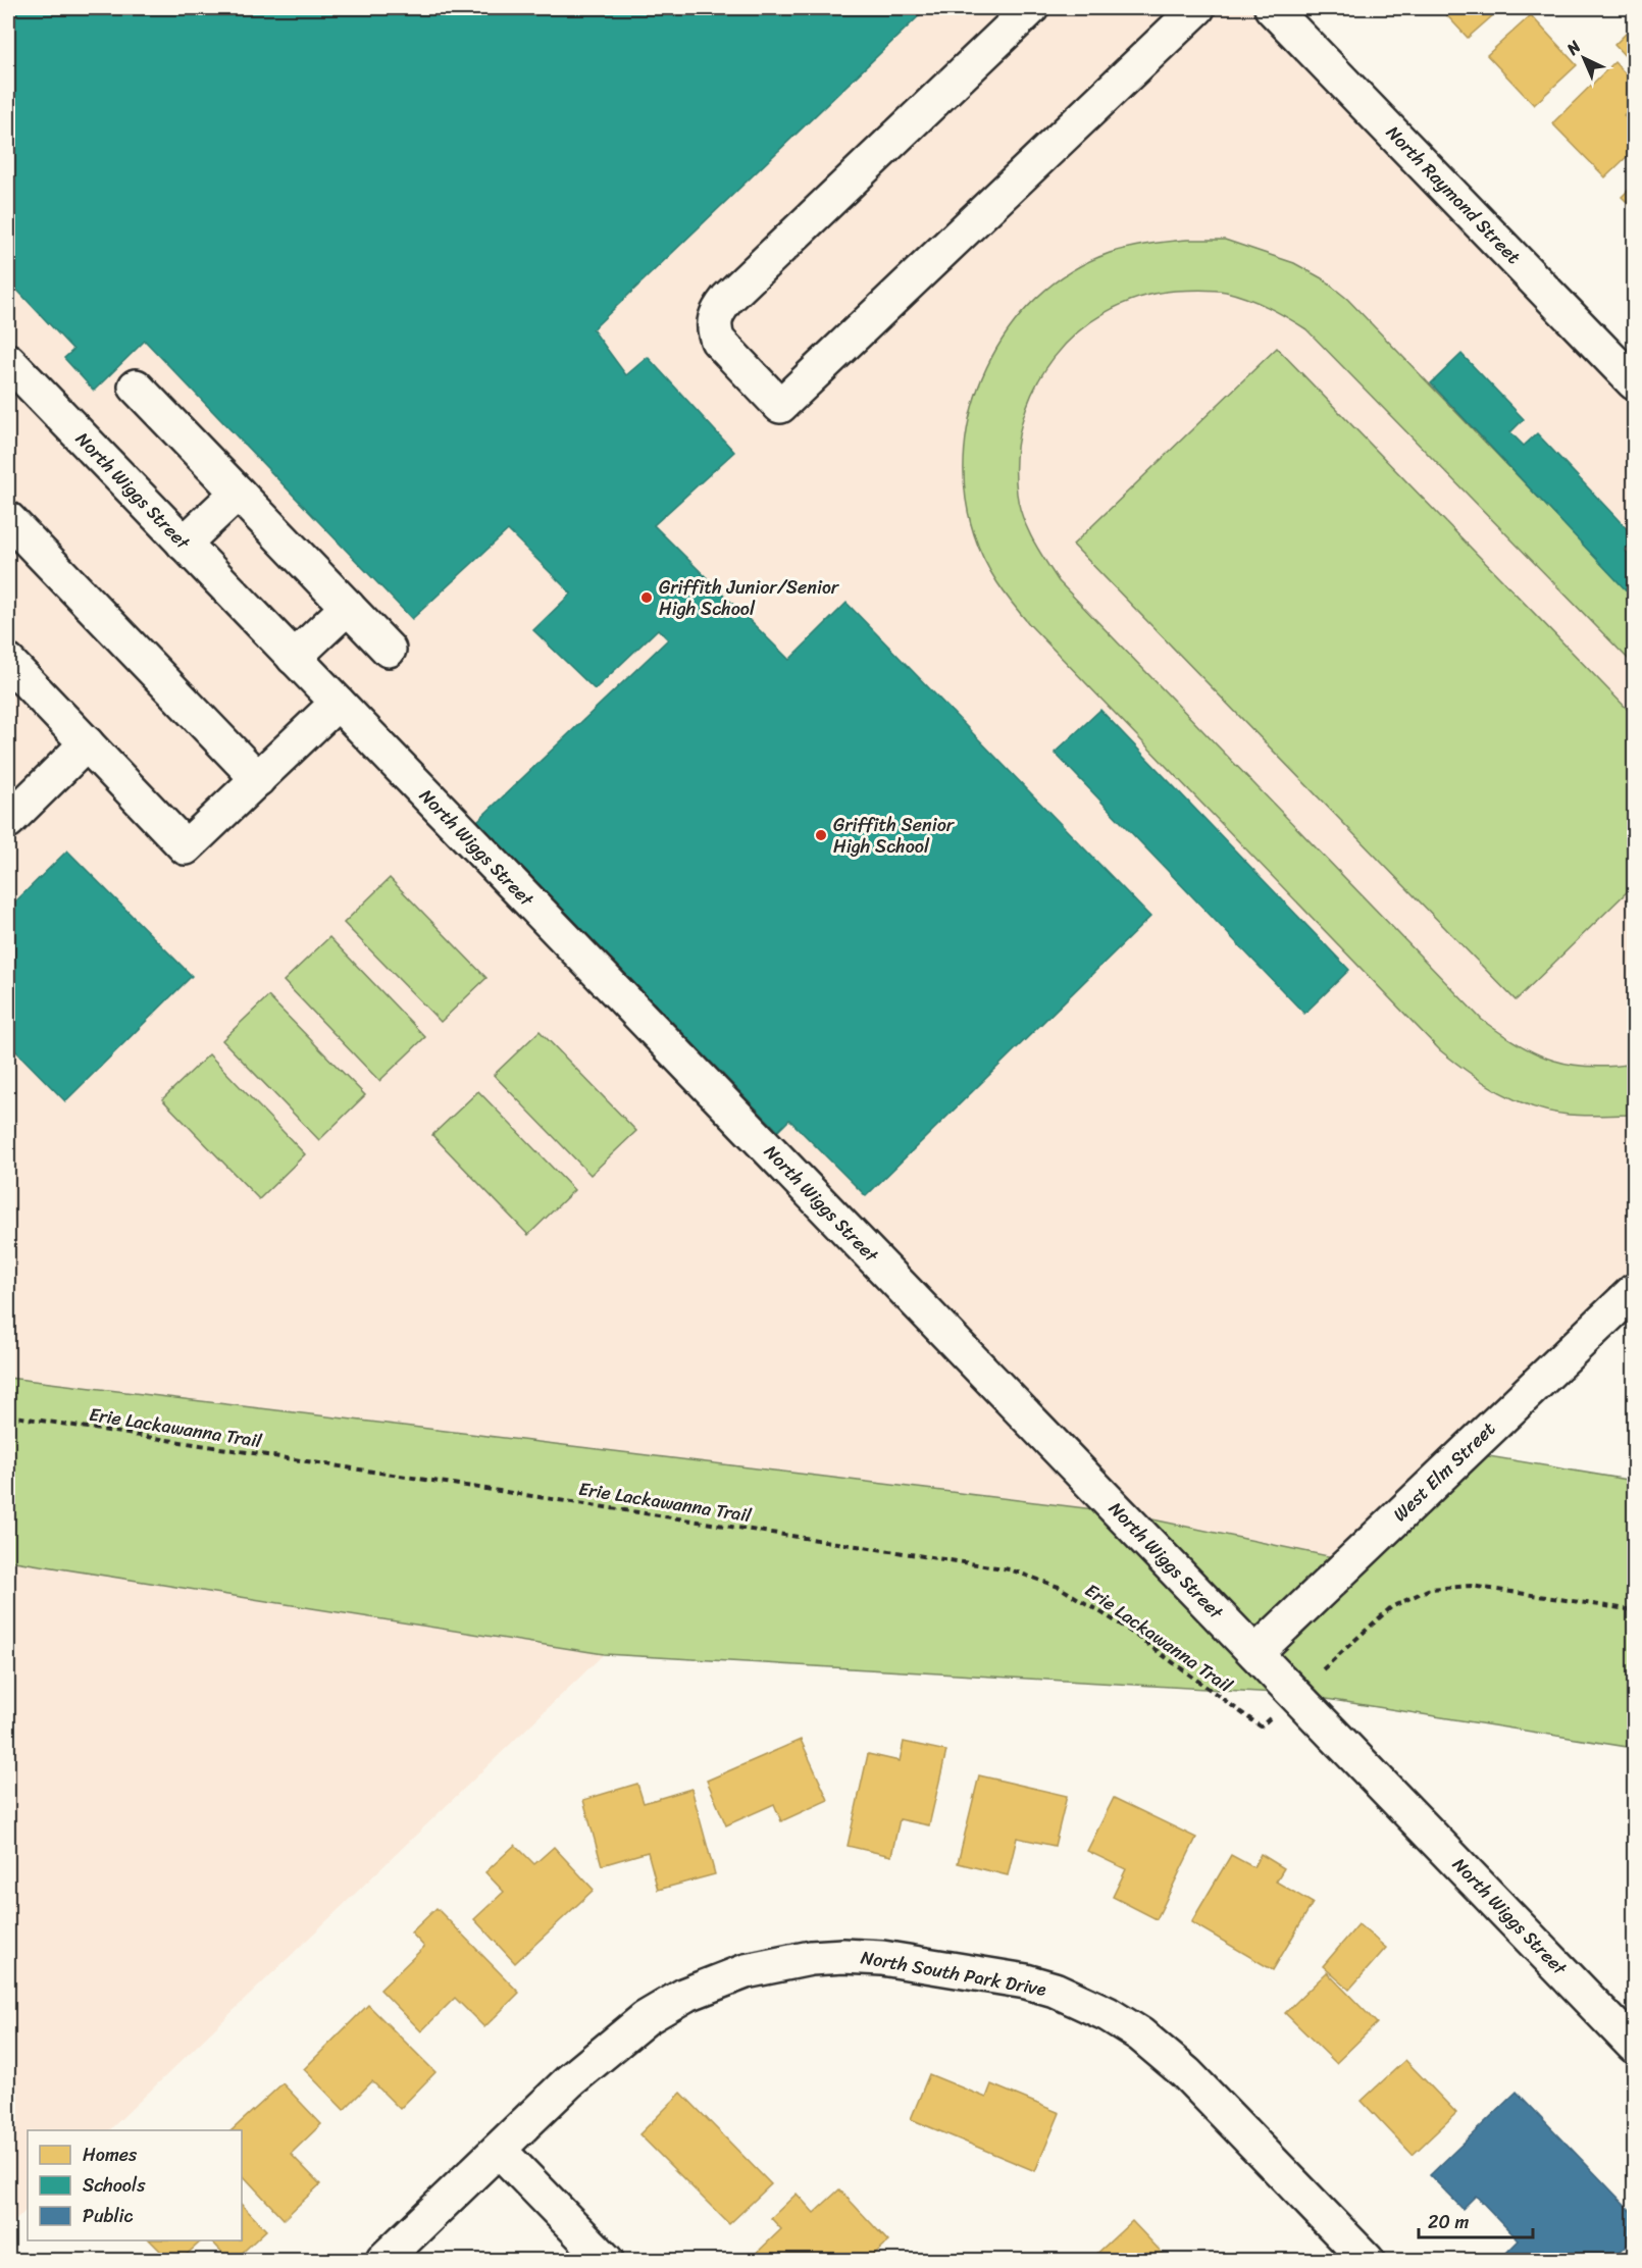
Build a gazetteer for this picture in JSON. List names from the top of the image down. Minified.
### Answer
{"streets":{"street":["North Raymond Street","North Wiggs Street","West Elm Street","North South Park Drive"],"path":["Erie Lackawanna Trail"]},"crossings":[["North Wiggs Street","West Elm Street"]],"places":["Griffith Junior/Senior High School","Griffith Senior High School"],"legend":["Homes","Schools","Public"],"scale_bar":"20 m","north":"top left"}
